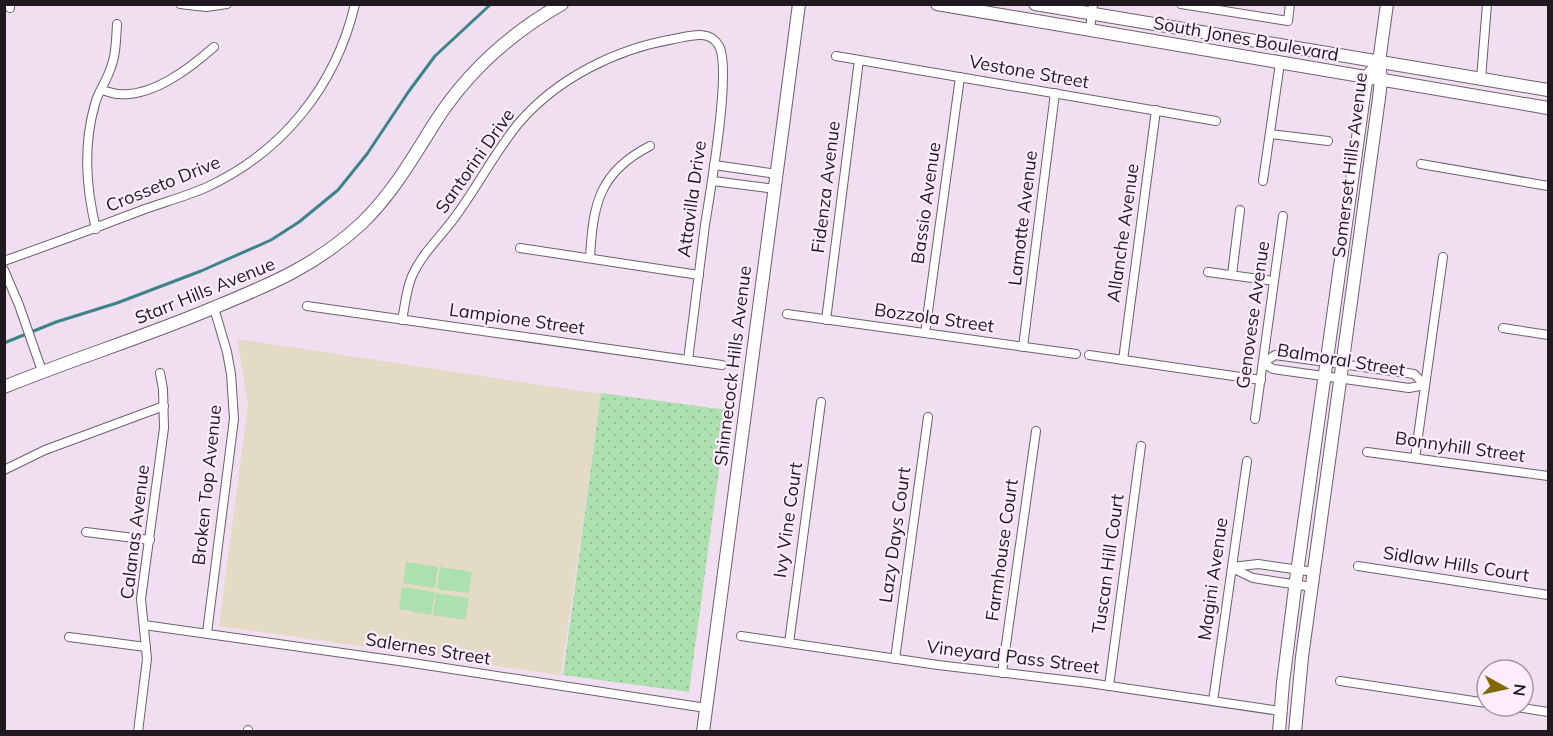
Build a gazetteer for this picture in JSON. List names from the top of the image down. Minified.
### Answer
{"streets":{"street":["South Jones Boulevard","Vestone Street","Santorini Drive","Somerset Hills Avenue","Crosseto Drive","Fidenza Avenue","Attavilla Drive","Bassio Avenue","Lamotte Avenue","Allanche Avenue","Starr Hills Avenue","Genovese Avenue","Bozzola Street","Lampione Street","Balmoral Street","Shinnecock Hills Avenue","Bonnyhill Street","Broken Top Avenue","Ivy Vine Court","Calanas Avenue","Lazy Days Court","Farmhouse Court","Tuscan Hill Court","Sidlaw Hills Court","Magini Avenue","Salernes Street","Vineyard Pass Street"]},"crossings":[["South Jones Boulevard","Somerset Hills Avenue"],["Vestone Street","Fidenza Avenue"],["Vestone Street","Bassio Avenue"],["Vestone Street","Lamotte Avenue"],["Vestone Street","Allanche Avenue"],["Santorini Drive","Attavilla Drive"],["Santorini Drive","Lampione Street"],["Somerset Hills Avenue","Balmoral Street"],["Somerset Hills Avenue","Vineyard Pass Street"],["Fidenza Avenue","Bozzola Street"],["Attavilla Drive","Lampione Street"],["Bassio Avenue","Bozzola Street"],["Lamotte Avenue","Bozzola Street"],["Allanche Avenue","Balmoral Street"],["Starr Hills Avenue","Broken Top Avenue"],["Genovese Avenue","Balmoral Street"],["Shinnecock Hills Avenue","Salernes Street"],["Broken Top Avenue","Salernes Street"],["Ivy Vine Court","Vineyard Pass Street"],["Calanas Avenue","Salernes Street"],["Lazy Days Court","Vineyard Pass Street"],["Farmhouse Court","Vineyard Pass Street"],["Tuscan Hill Court","Vineyard Pass Street"],["Magini Avenue","Vineyard Pass Street"]],"north":"right"}
